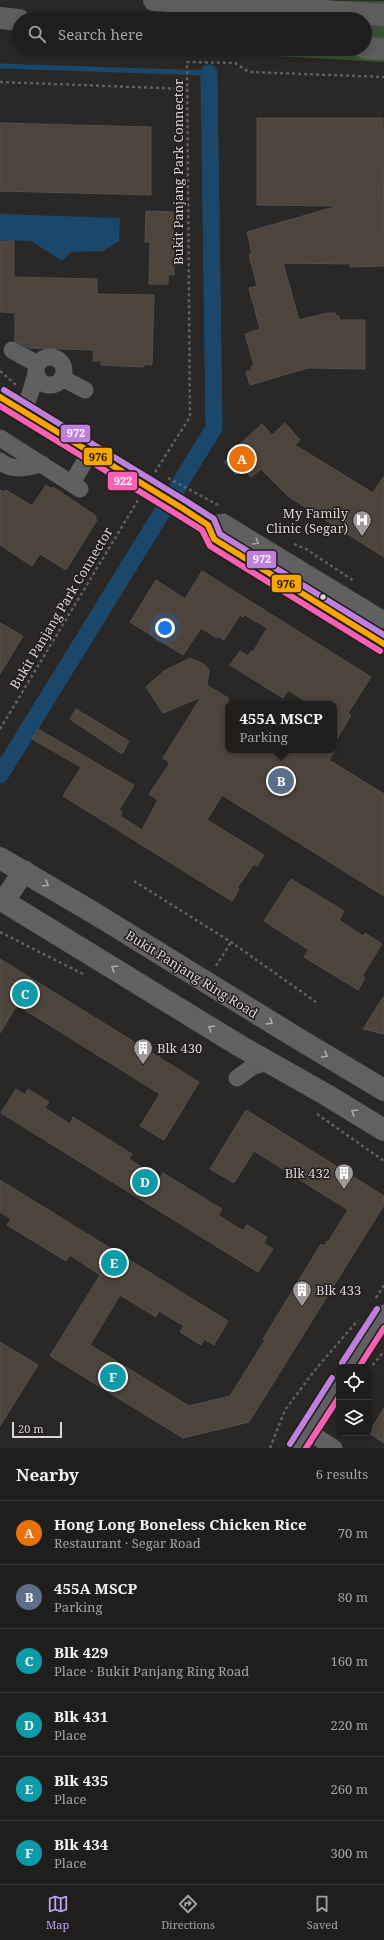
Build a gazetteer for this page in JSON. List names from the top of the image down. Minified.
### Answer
{"streets":{"main road":["Bukit Panjang Ring Road"],"path":["Bukit Panjang Park Connector"]},"places":{"hospital":["My Family Clinic (Segar)"],"building":["Blk 430","Blk 432","Blk 433"]},"lines":["transit line 972","transit line 976","transit line 922"],"scale_bar":"20 m","page":{"search":"Search here","pins":["A","B","C","D","E","F"],"popup":["455A MSCP","Parking"],"scale":"20 m","heading":["Nearby","6 results"],"list":[{"mark":"A","name":"Hong Long Boneless Chicken Rice","note":"Restaurant · Segar Road","value":"70 m"},{"mark":"B","name":"455A MSCP","note":"Parking","value":"80 m"},{"mark":"C","name":"Blk 429","note":"Place · Bukit Panjang Ring Road","value":"160 m"},{"mark":"D","name":"Blk 431","note":"Place","value":"220 m"},{"mark":"E","name":"Blk 435","note":"Place","value":"260 m"},{"mark":"F","name":"Blk 434","note":"Place","value":"300 m"}],"nav":["Map","Directions","Saved"]}}
